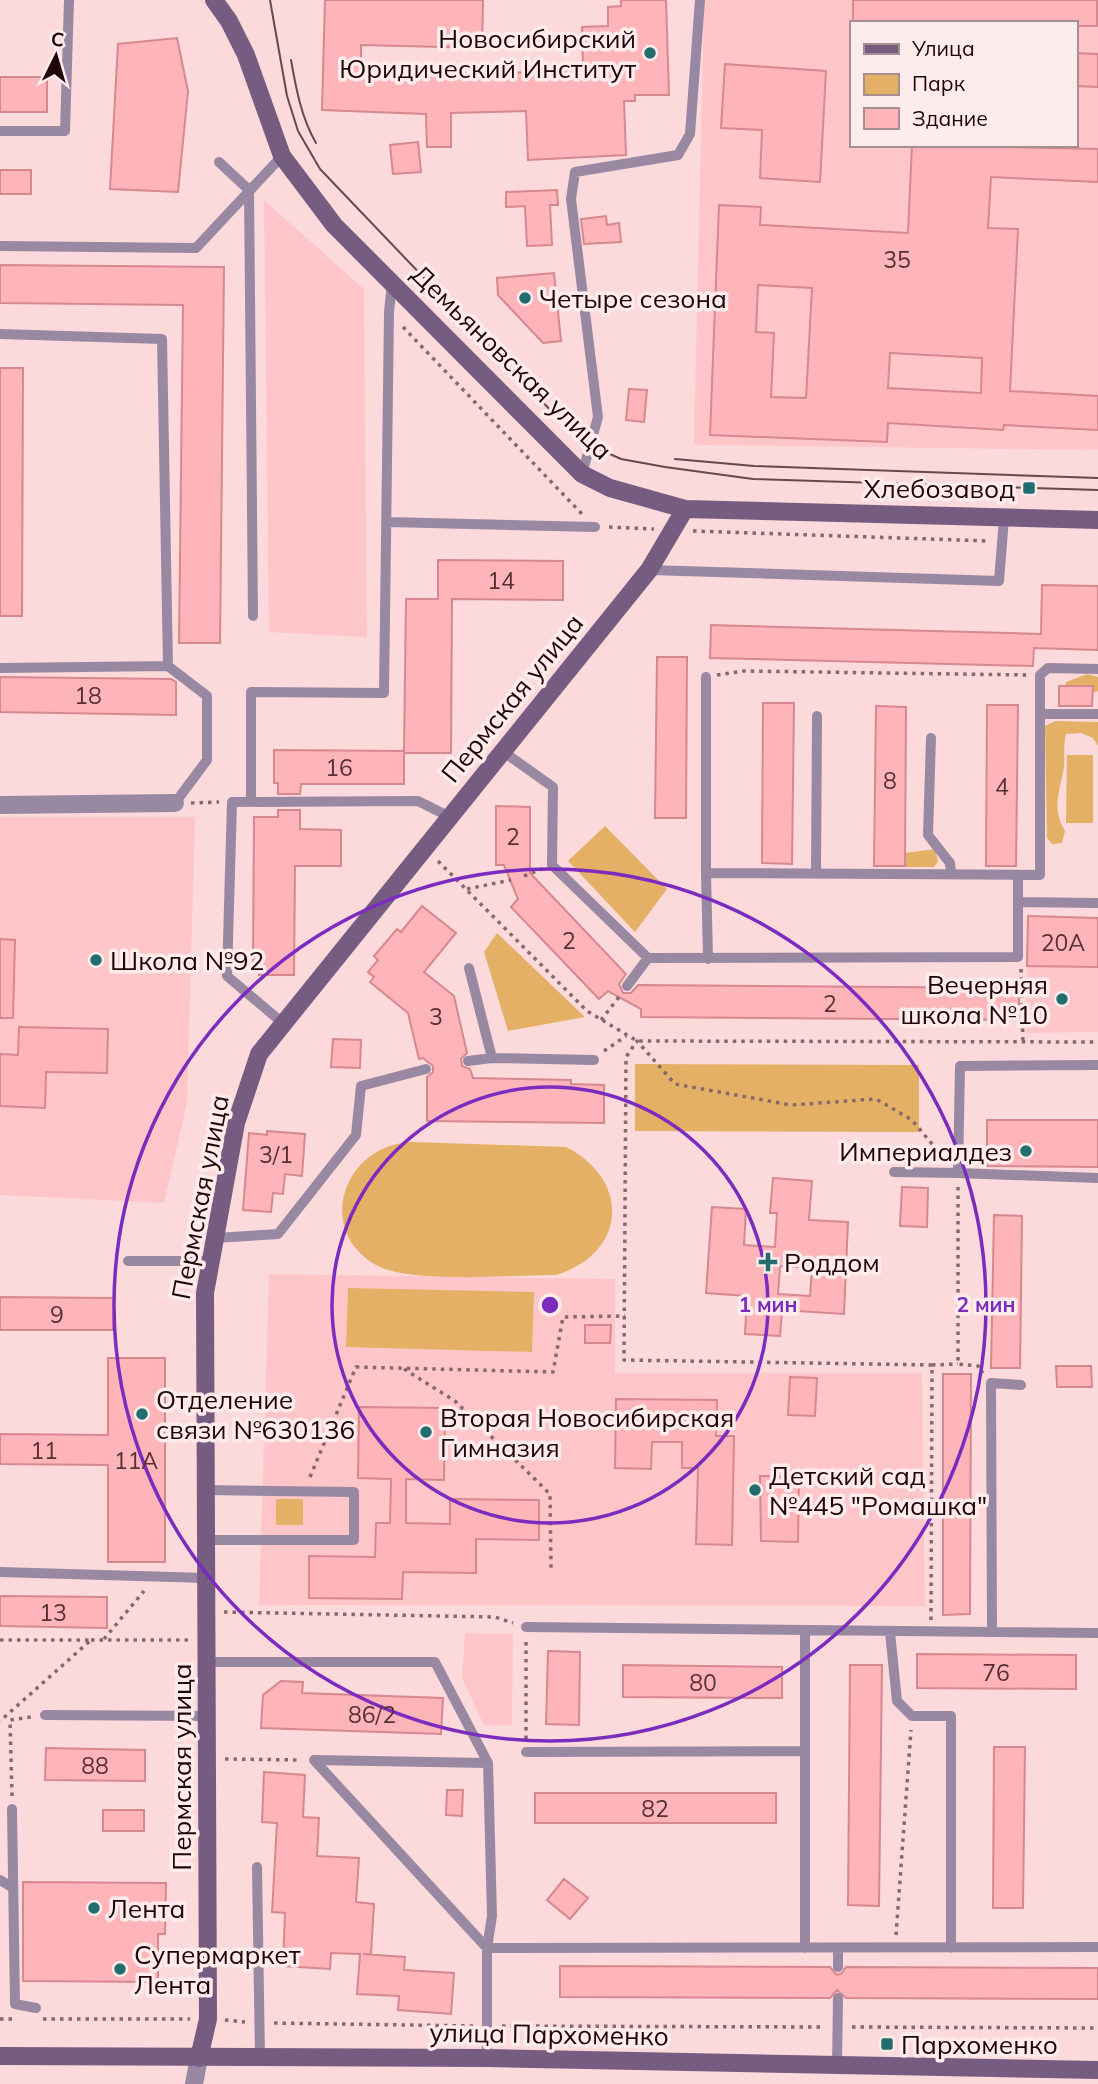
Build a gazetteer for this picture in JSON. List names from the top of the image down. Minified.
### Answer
{"streets":{"street":["Демьяновская улица","Пермская улица","улица Пархоменко"]},"crossings":[["Демьяновская улица","Пермская улица"],["Пермская улица","улица Пархоменко"]],"places":{"other":["Новосибирский Юридический Институт","Четыре сезона","Школа №92","Вечерняя школа №10","Империалдез","Отделение связи №630136","Вторая Новосибирская Гимназия","Детский сад №445 \"Ромашка\"","Лента","Супермаркет Лента"],"transit":["Хлебозавод","Пархоменко"],"health":["Роддом"]},"house_numbers":["35","14","18","16","8","4","2","2","20А","2","3","3/1","9","11","11А","13","76","80","86/2","88","82"],"legend":["Улица","Парк","Здание"],"north":"top","rings":["1 мин","2 мин"]}
